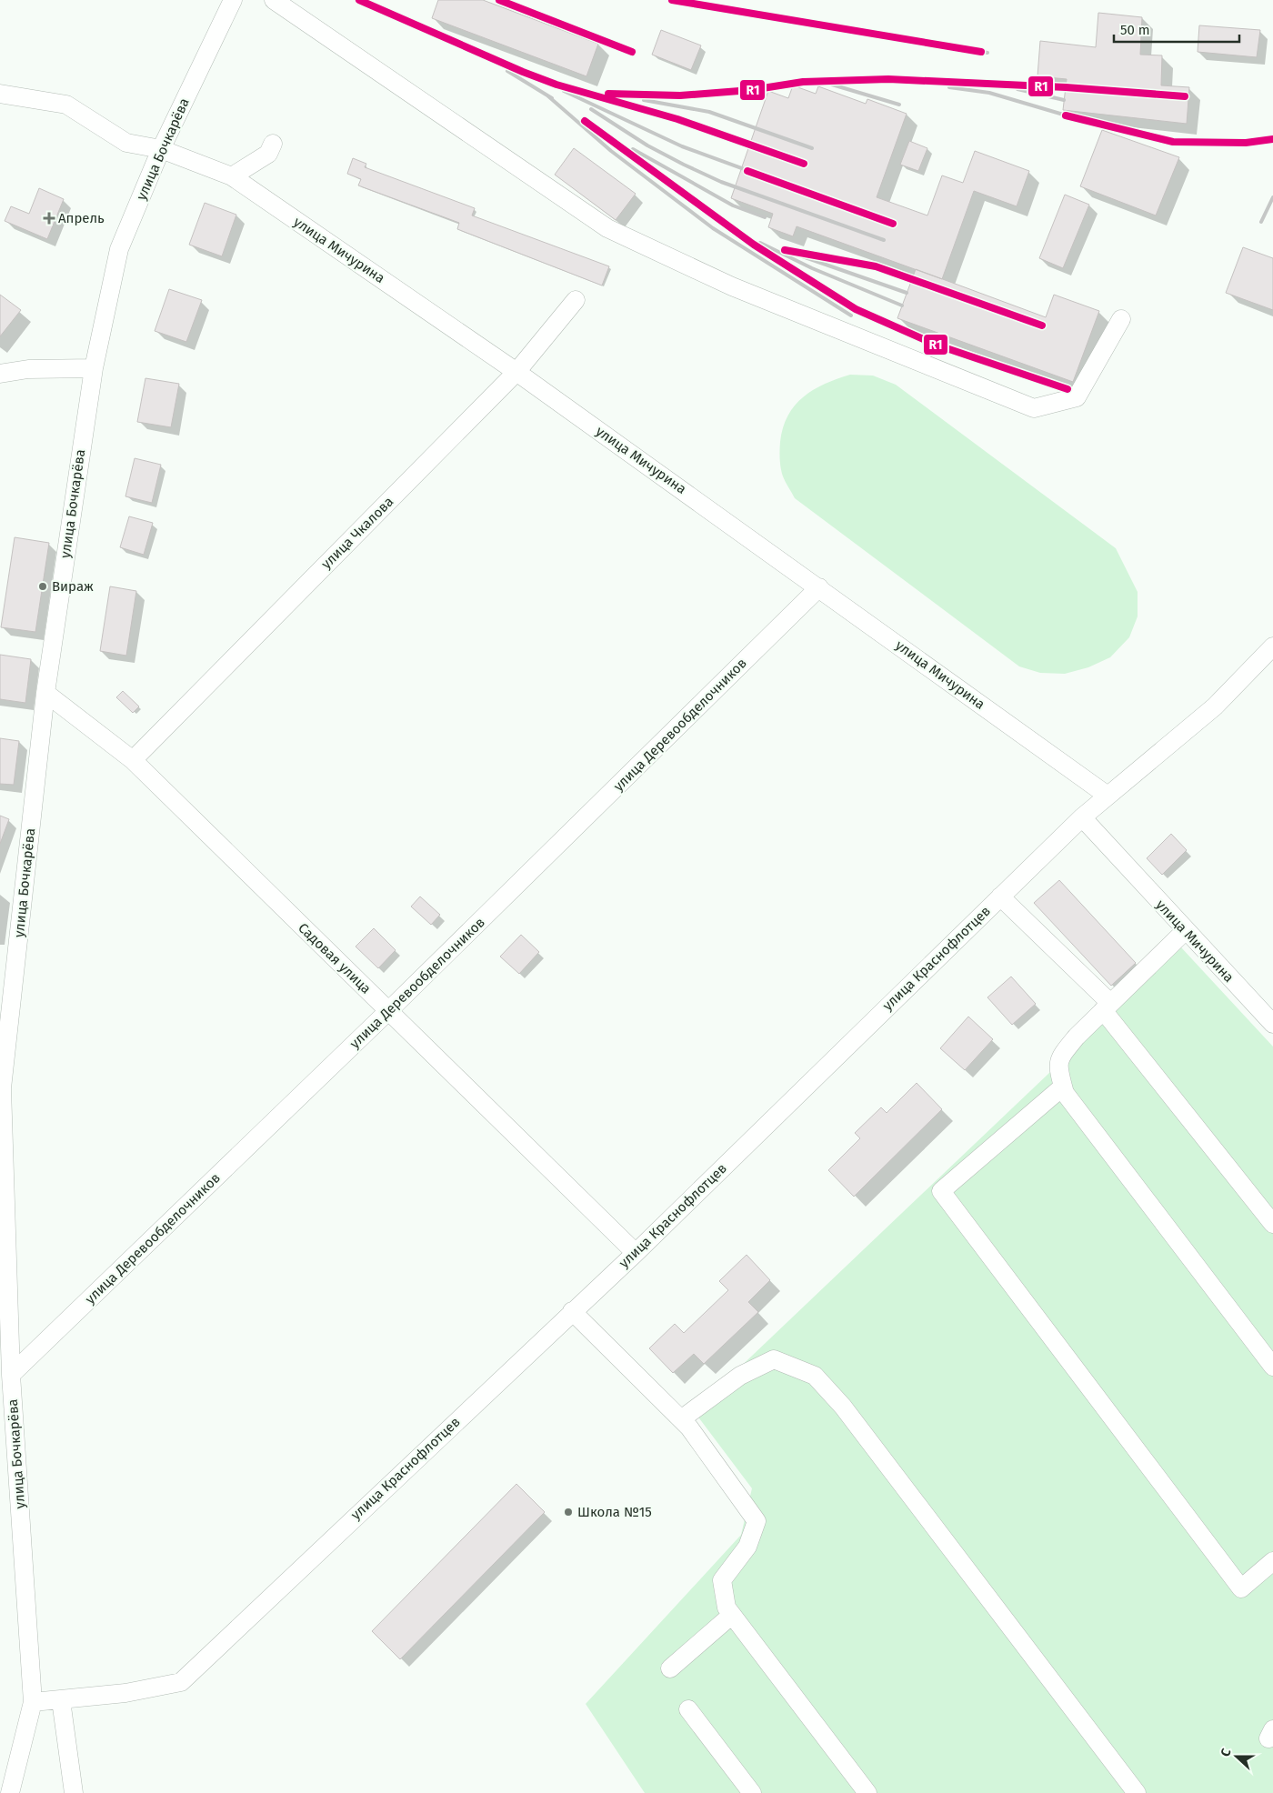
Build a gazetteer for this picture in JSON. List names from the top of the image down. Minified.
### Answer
{"streets":{"street":["улица Бочкарёва","улица Мичурина","улица Чкалова","улица Деревообделочников","Садовая улица","улица Краснофлотцев"]},"crossings":[["улица Бочкарёва","улица Мичурина"],["улица Бочкарёва","улица Деревообделочников"],["улица Бочкарёва","Садовая улица"],["улица Бочкарёва","улица Краснофлотцев"],["улица Мичурина","улица Чкалова"],["улица Мичурина","улица Деревообделочников"],["улица Мичурина","улица Краснофлотцев"],["улица Чкалова","Садовая улица"],["улица Деревообделочников","Садовая улица"],["Садовая улица","улица Краснофлотцев"]],"places":{"health":["Апрель"],"other":["Вираж","Школа №15"]},"lines":["transit line R1"],"scale_bar":"50 m","north":"left"}
